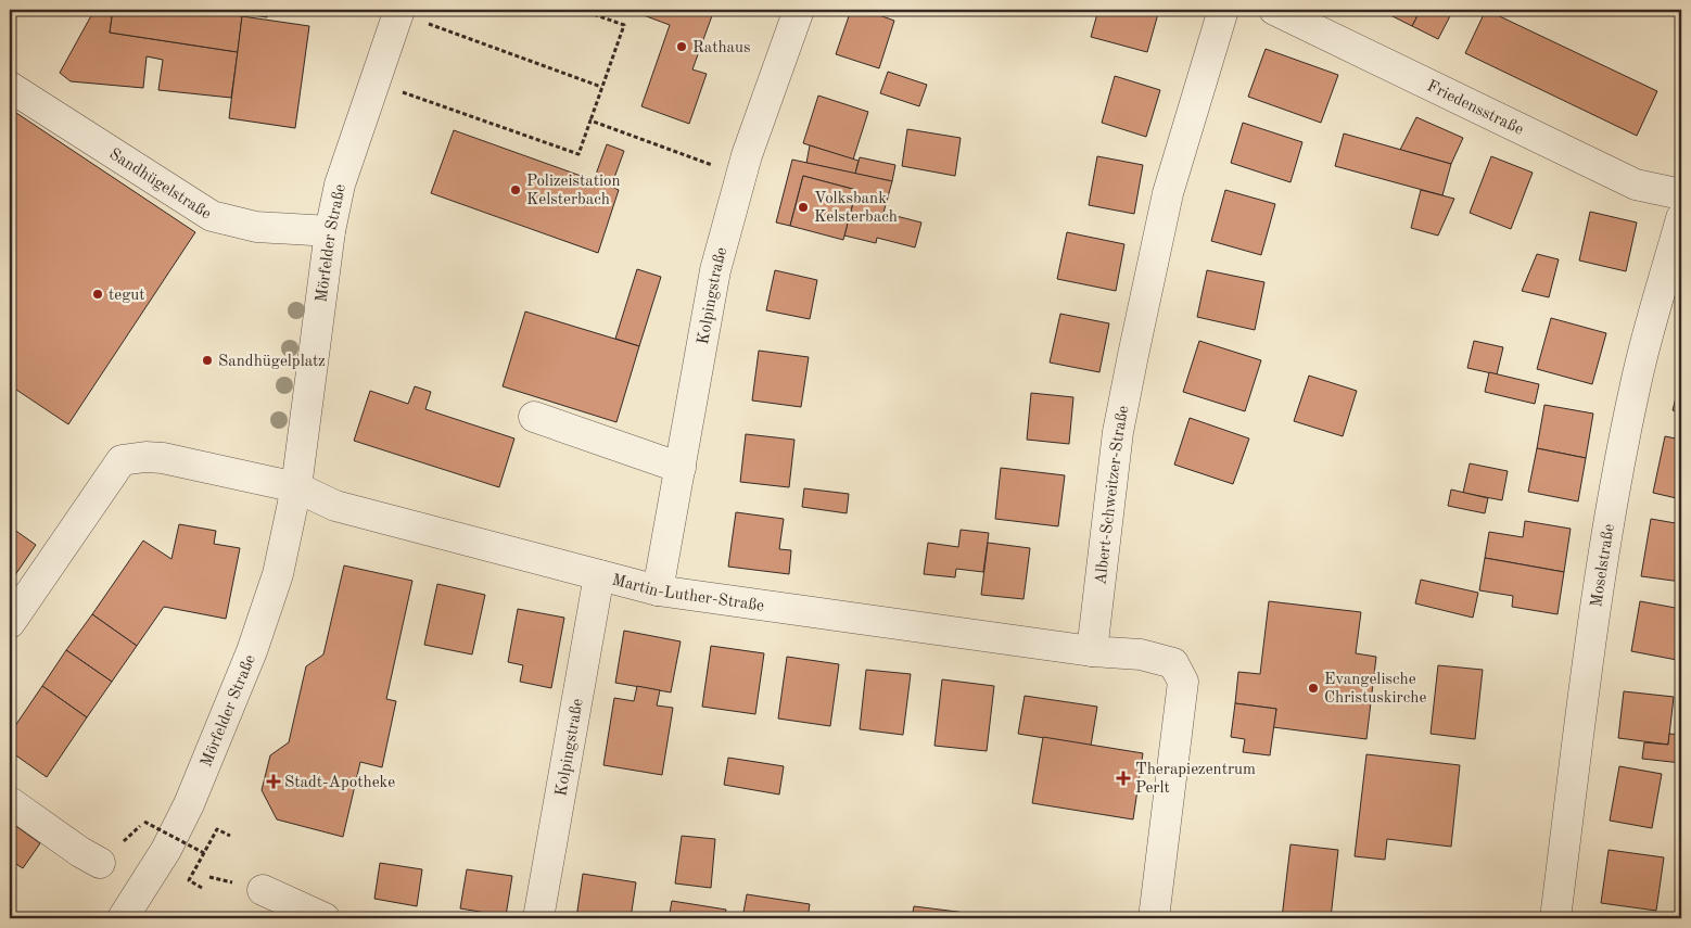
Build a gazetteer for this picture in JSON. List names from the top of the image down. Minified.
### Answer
{"streets":{"street":["Friedensstraße","Sandhügelstraße","Mörfelder Straße","Kolpingstraße","Albert-Schweitzer-Straße","Moselstraße","Martin-Luther-Straße"]},"crossings":[["Sandhügelstraße","Mörfelder Straße"],["Mörfelder Straße","Martin-Luther-Straße"],["Kolpingstraße","Martin-Luther-Straße"],["Albert-Schweitzer-Straße","Martin-Luther-Straße"]],"places":{"other":["Rathaus","Polizeistation Kelsterbach","Volksbank Kelsterbach","tegut","Sandhügelplatz","Evangelische Christuskirche"],"health":["Therapiezentrum Perlt","Stadt-Apotheke"]}}
